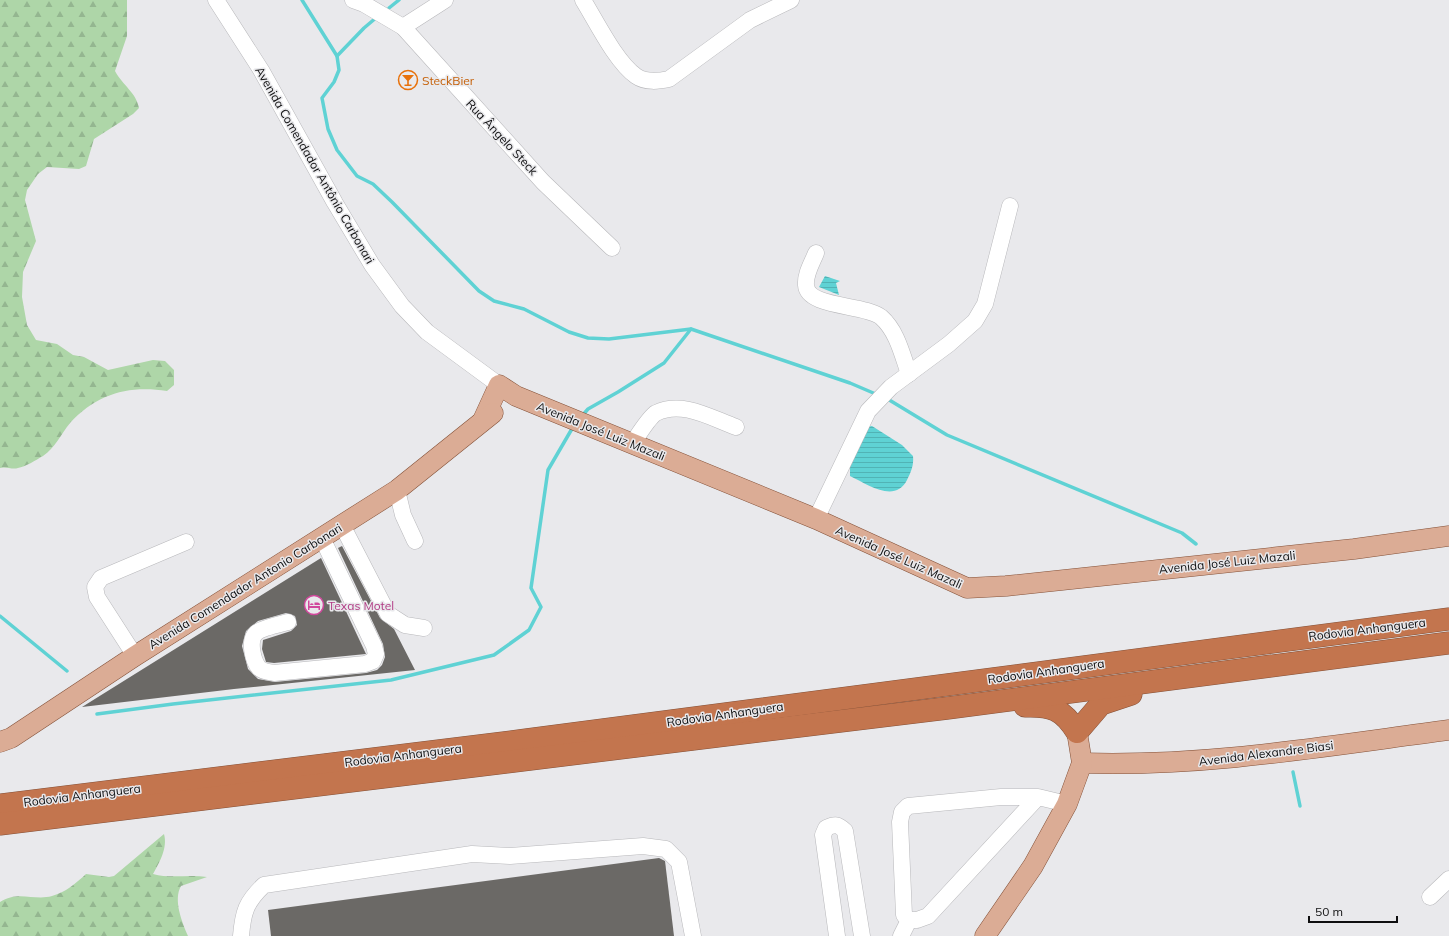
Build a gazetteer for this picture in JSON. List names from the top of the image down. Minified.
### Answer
{"streets":{"highway":["Rodovia Anhanguera"],"main road":["Avenida Comendador Antônio Carbonari","Avenida José Luiz Mazali","Avenida Comendador Antonio Carbonari","Avenida Alexandre Biasi"],"street":["Rua Ângelo Steck"]},"crossings":[["Avenida Comendador Antônio Carbonari","Avenida José Luiz Mazali"],["Avenida Comendador Antônio Carbonari","Avenida Comendador Antonio Carbonari"],["Avenida José Luiz Mazali","Avenida Comendador Antonio Carbonari"]],"places":{"bar":["SteckBier"],"hotel":["Texas Motel"]},"scale_bar":"50 m"}
